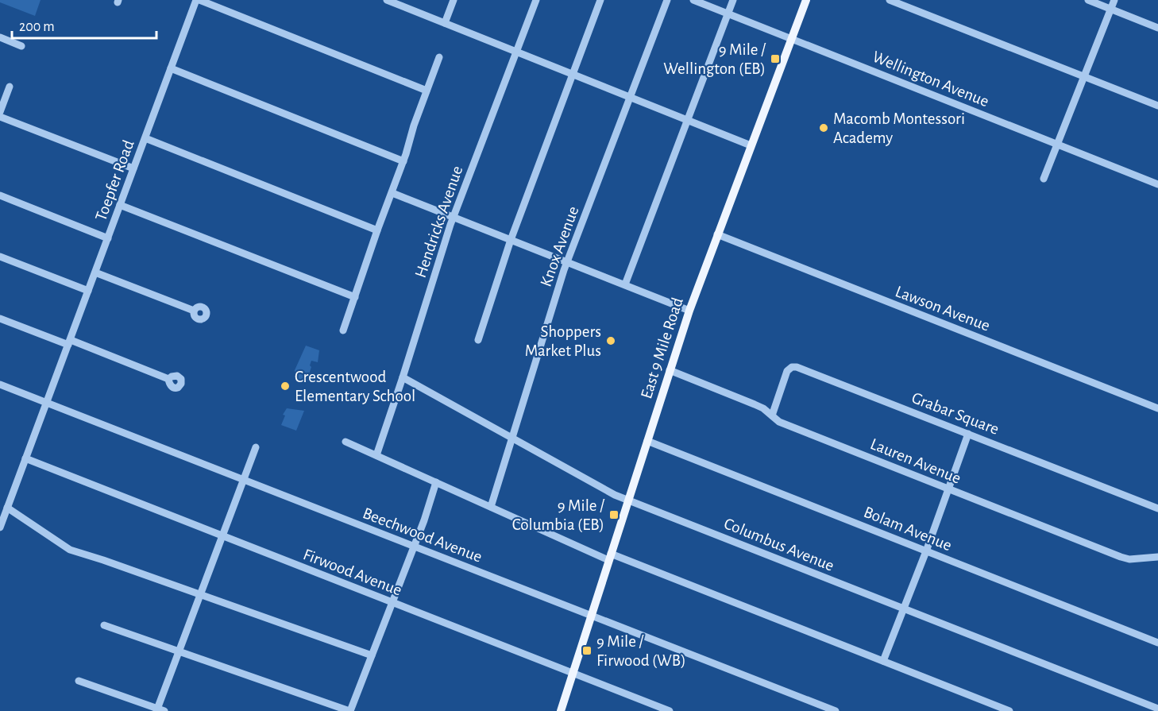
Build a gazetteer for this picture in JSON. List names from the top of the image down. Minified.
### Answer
{"streets":{"main road":["East 9 Mile Road"],"street":["Wellington Avenue","Toepfer Road","Hendricks Avenue","Knox Avenue","Lawson Avenue","Grabar Square","Lauren Avenue","Bolam Avenue","Beechwood Avenue","Columbus Avenue","Firwood Avenue"]},"crossings":[["Wellington Avenue","East 9 Mile Road"],["Toepfer Road","Beechwood Avenue"],["Toepfer Road","Firwood Avenue"],["Hendricks Avenue","Columbus Avenue"],["Knox Avenue","Columbus Avenue"],["Lawson Avenue","East 9 Mile Road"],["East 9 Mile Road","Lauren Avenue"],["East 9 Mile Road","Bolam Avenue"],["East 9 Mile Road","Beechwood Avenue"],["East 9 Mile Road","Columbus Avenue"],["East 9 Mile Road","Firwood Avenue"],["Grabar Square","Lauren Avenue"]],"places":{"transit":["9 Mile / Wellington (EB)","9 Mile / Columbia (EB)","9 Mile / Firwood (WB)"],"other":["Macomb Montessori Academy","Shoppers Market Plus","Crescentwood Elementary School"]},"scale_bar":"200 m"}
